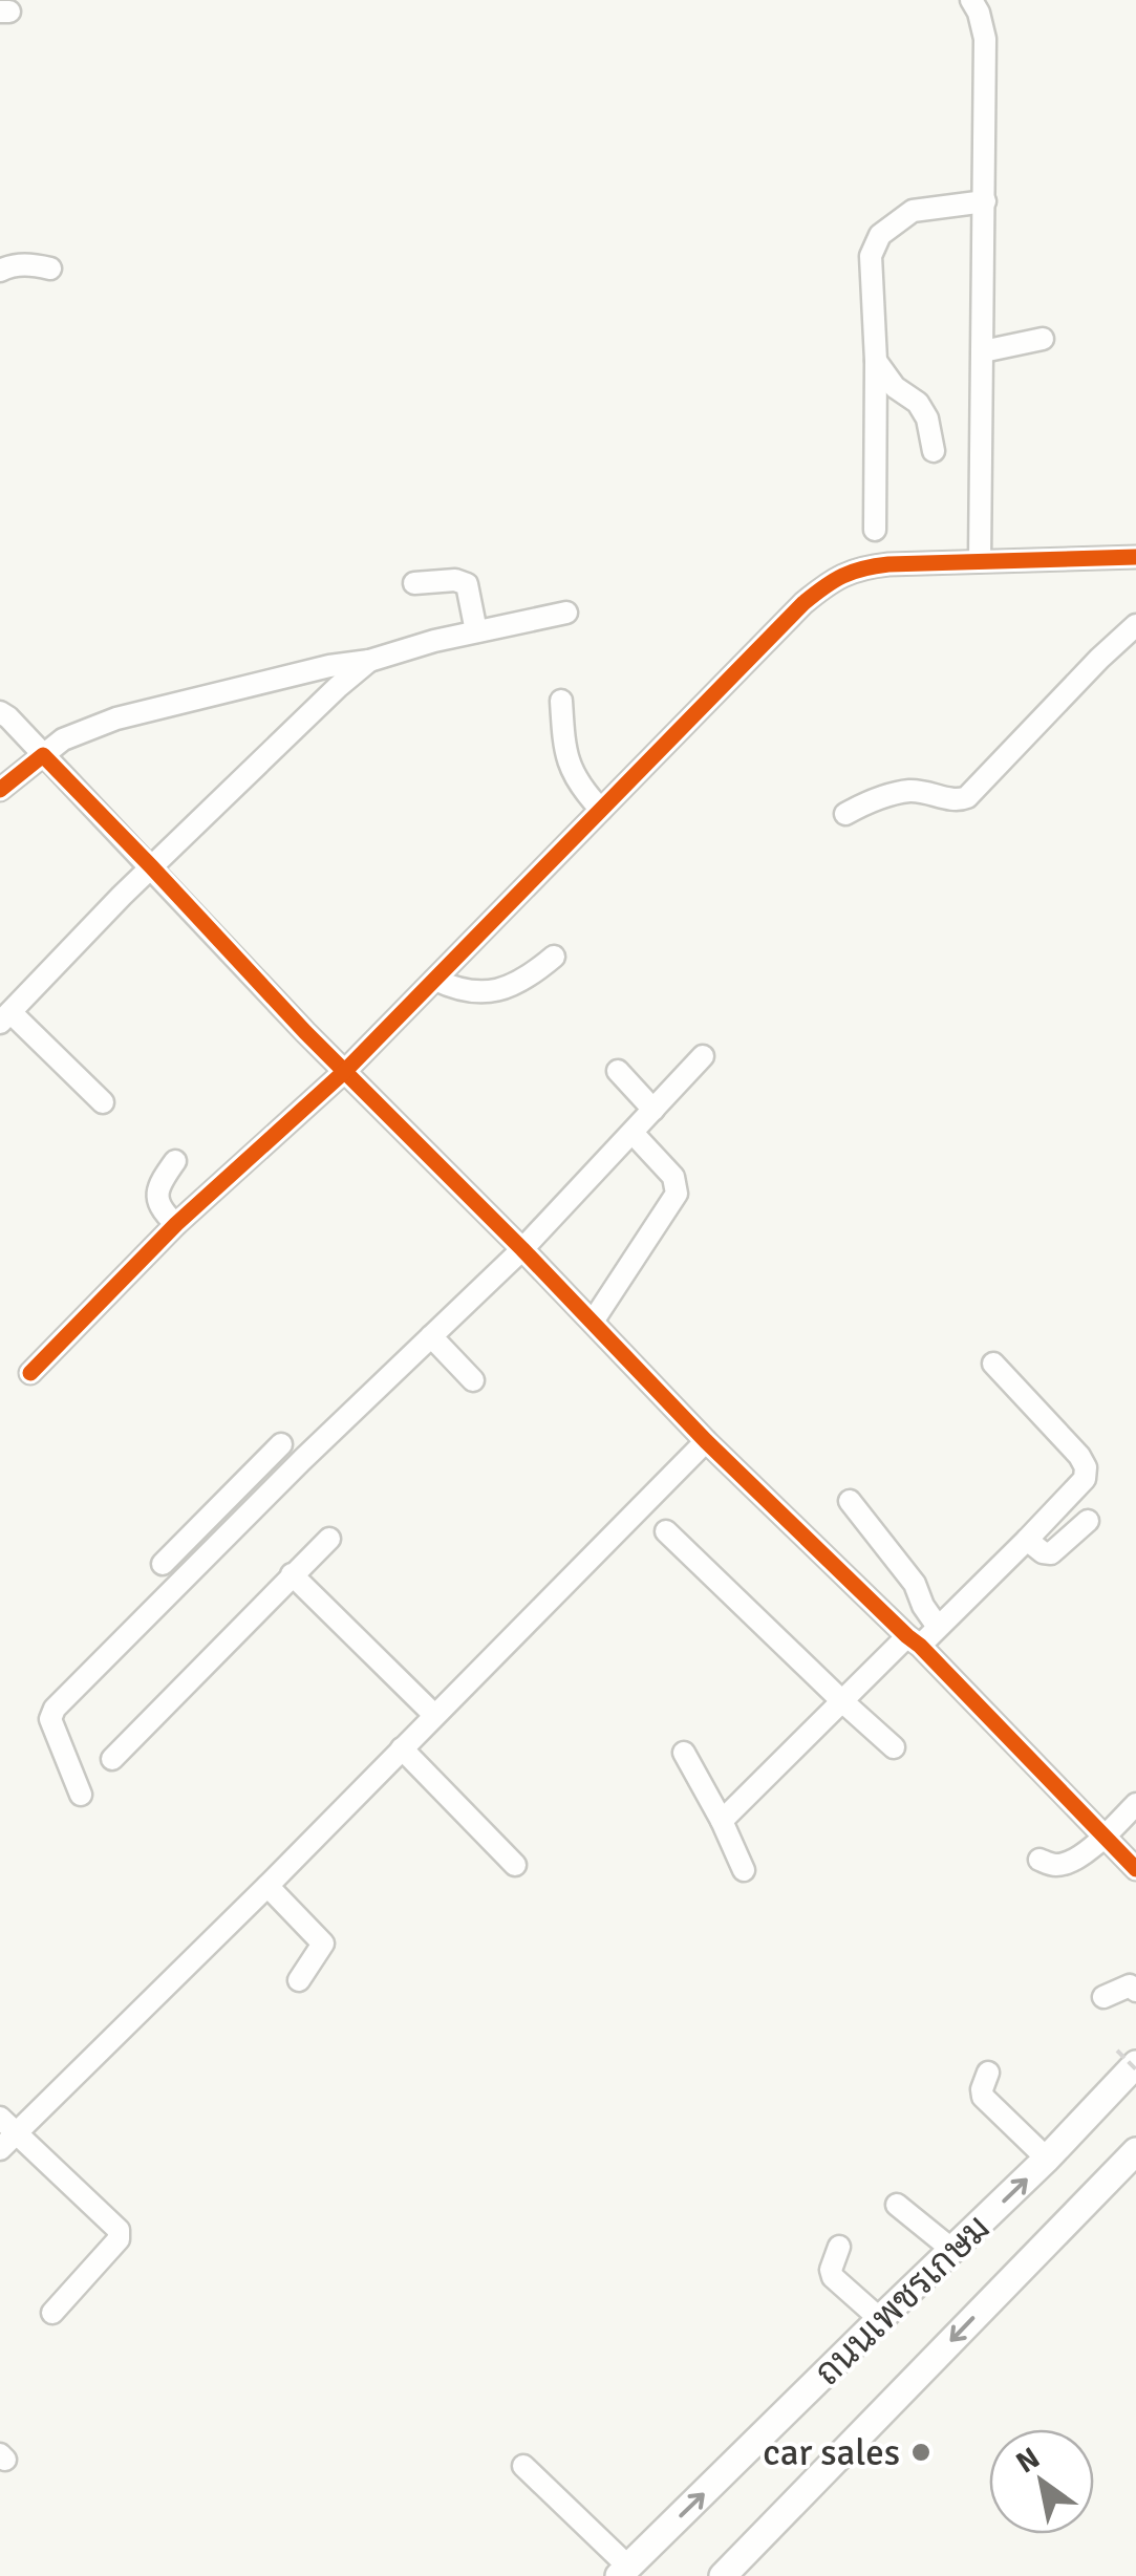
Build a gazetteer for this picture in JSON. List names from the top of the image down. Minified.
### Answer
{"streets":{"main road":["ถนนเพชรเกษม"]},"places":["car sales"],"north":"top left"}
